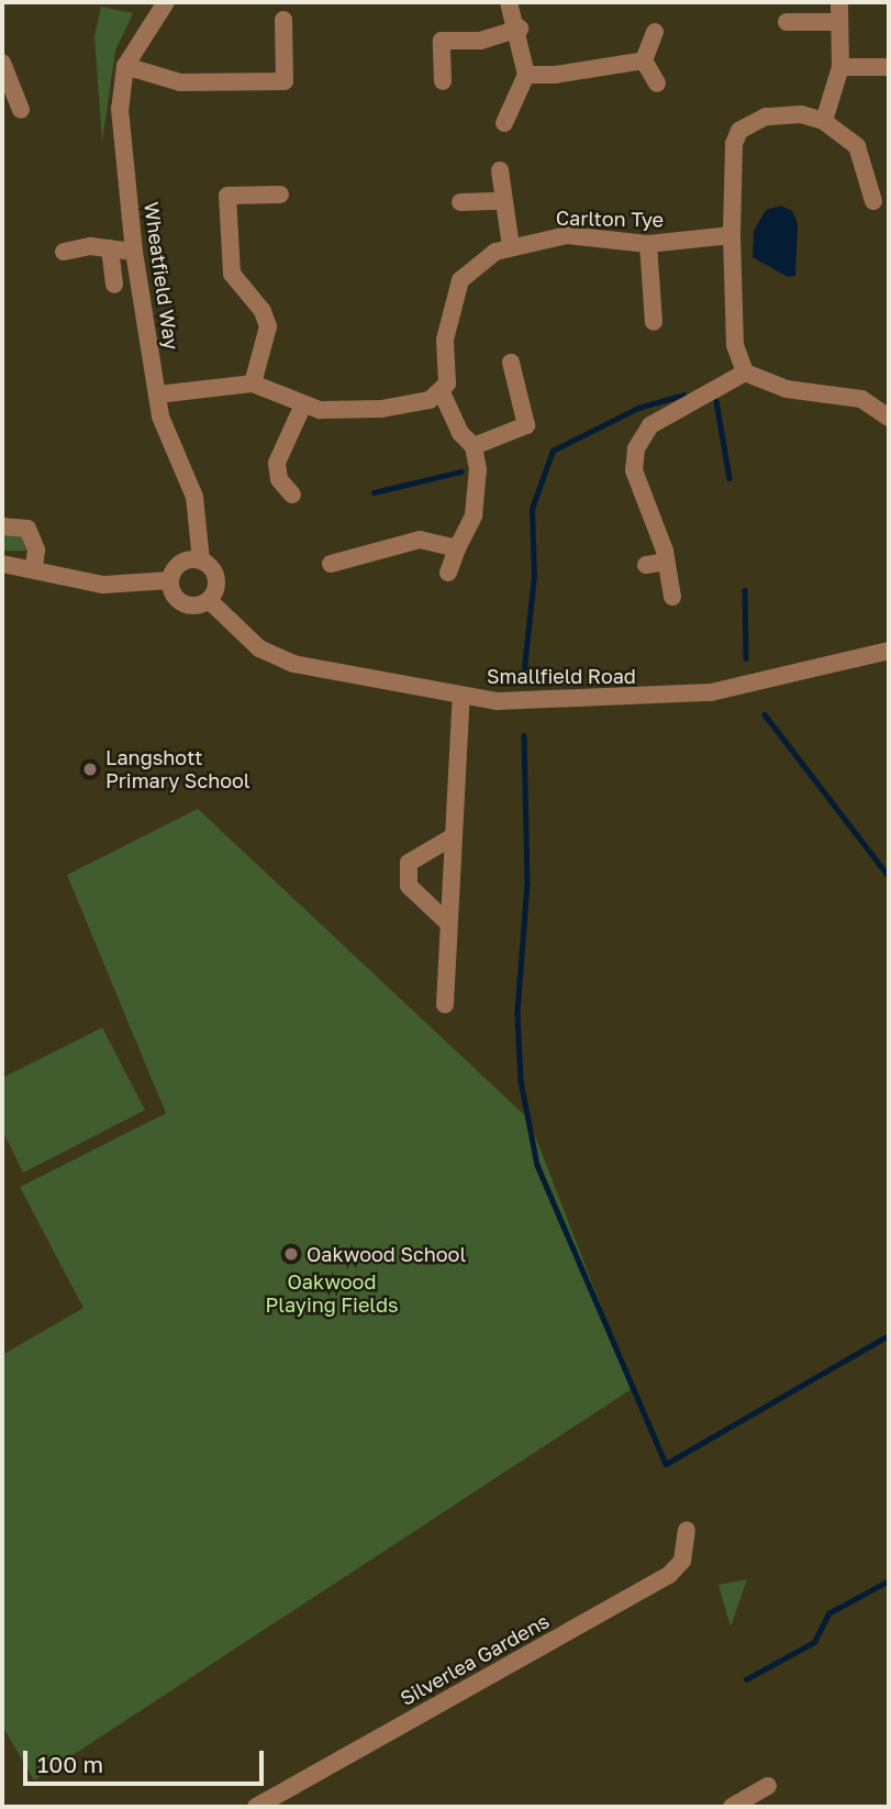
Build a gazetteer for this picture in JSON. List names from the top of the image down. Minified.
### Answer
{"streets":{"street":["Carlton Tye","Wheatfield Way","Smallfield Road","Silverlea Gardens"]},"crossings":[["Wheatfield Way","Smallfield Road"]],"parks":["Oakwood Playing Fields"],"places":["Langshott Primary School","Oakwood School"],"scale_bar":"100 m"}
